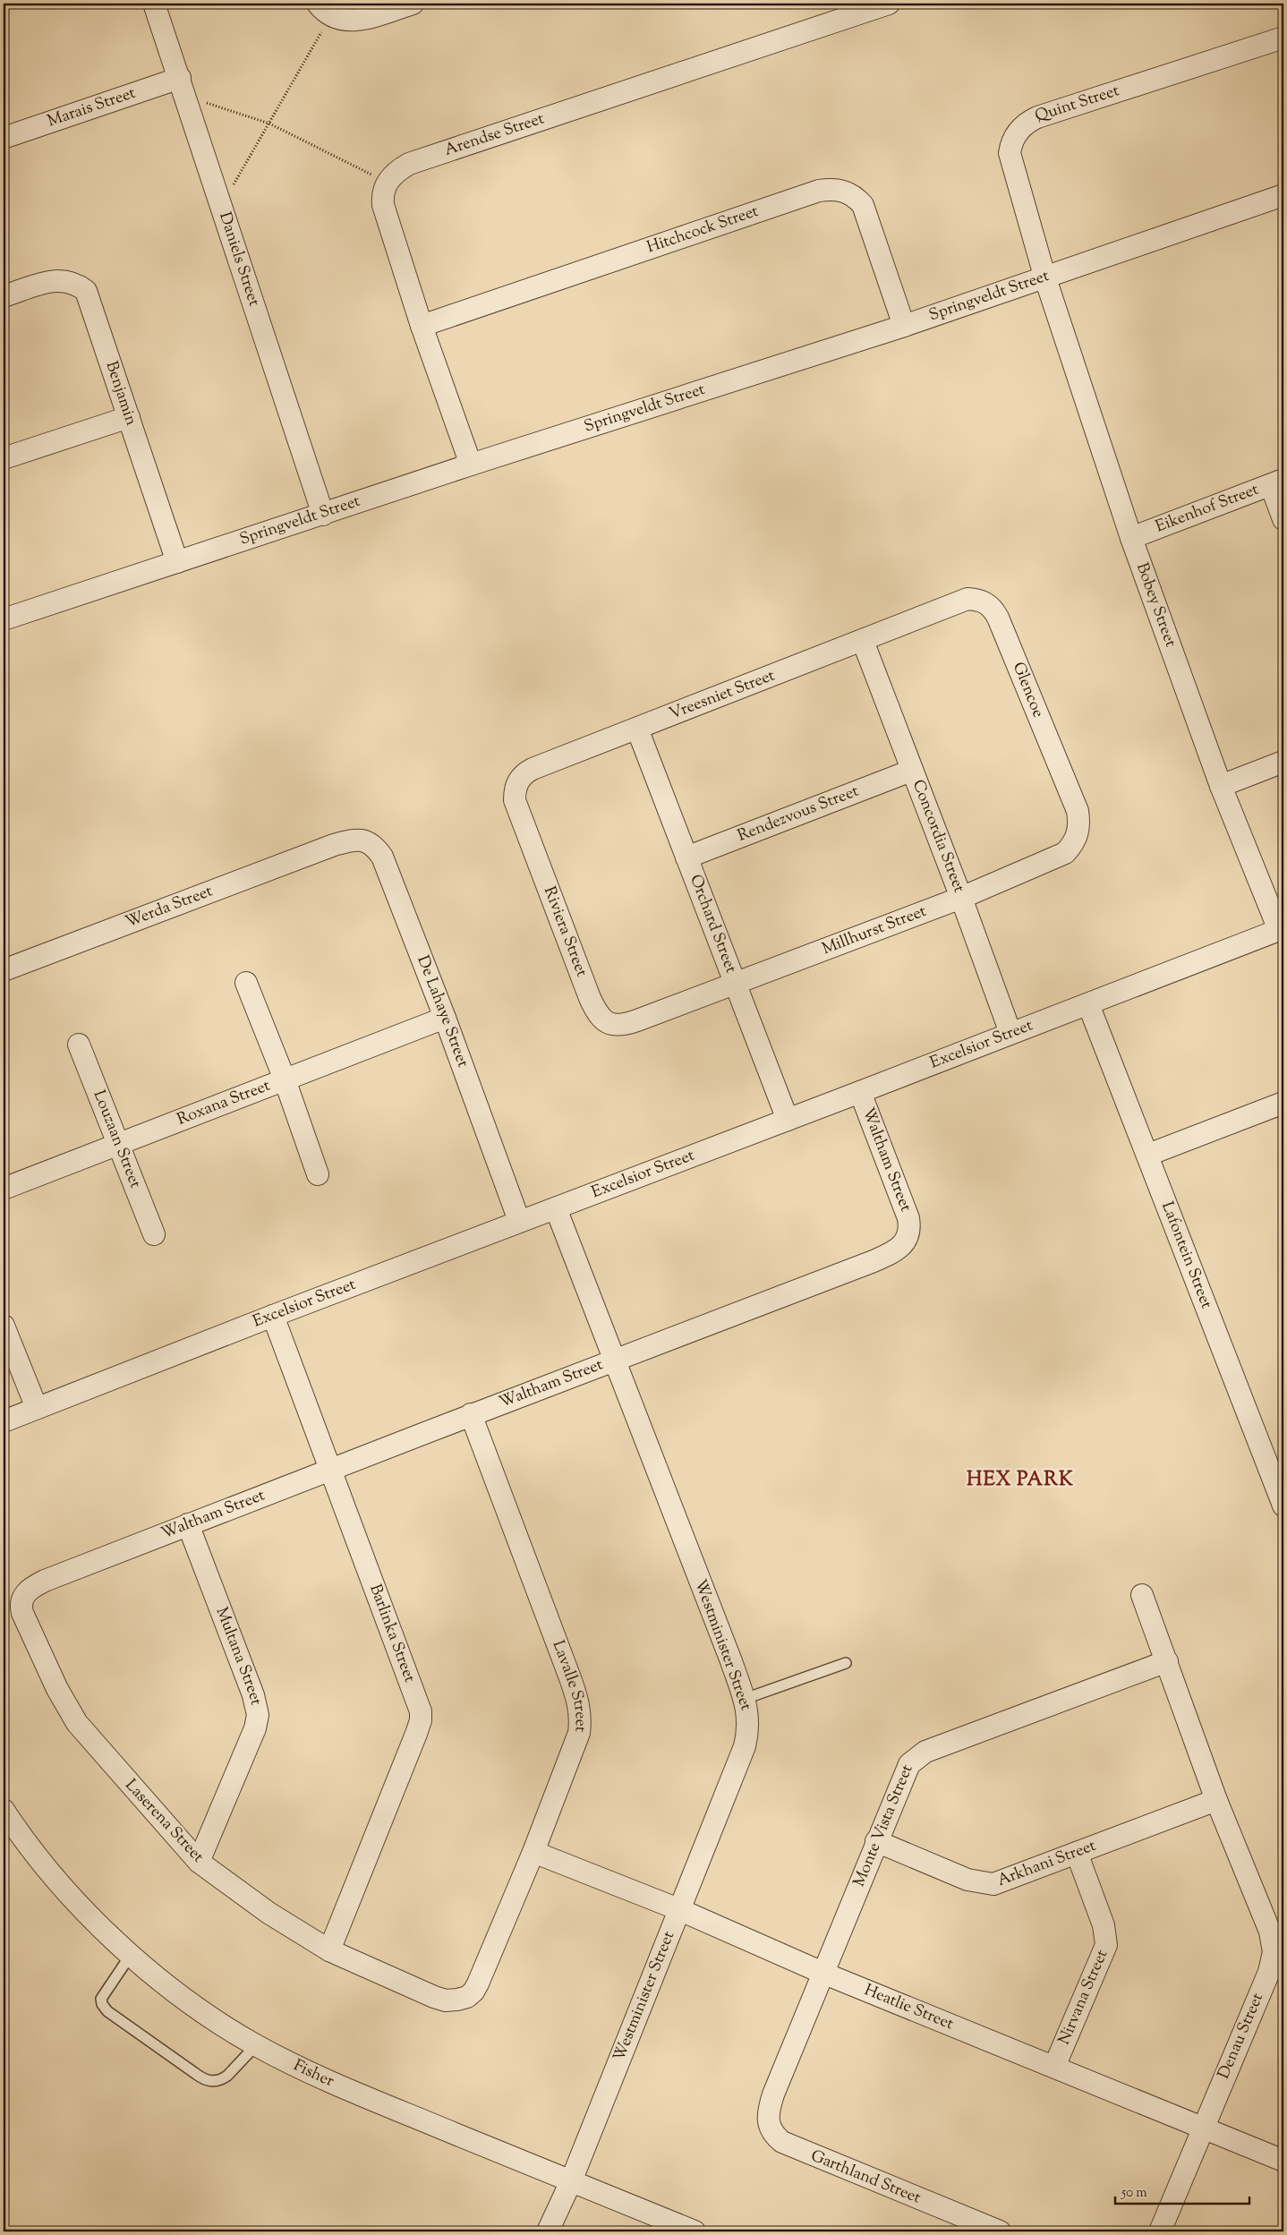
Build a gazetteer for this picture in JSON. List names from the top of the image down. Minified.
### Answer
{"streets":{"street":["Quint Street","Marais Street","Arendse Street","Hitchcock Street","Daniels Street","Springveldt Street","Benjamin","Eikenhof Street","Bobey Street","Glencoe","Vreesniet Street","Rendezvous Street","Concordia Street","Werda Street","Orchard Street","Millhurst Street","Riviera Street","De Lahaye Street","Excelsior Street","Roxana Street","Louzaan Street","Waltham Street","Lafontein Street","Barlinka Street","Westminister Street","Multana Street","Lavalle Street","Laserena Street","Monte Vista Street","Arkhani Street","Nirvana Street","Heatlie Street","Denau Street","Fisher","Garthland Street"]},"crossings":[["Quint Street","Springveldt Street"],["Quint Street","Bobey Street"],["Marais Street","Daniels Street"],["Hitchcock Street","Springveldt Street"],["Daniels Street","Springveldt Street"],["Springveldt Street","Benjamin"],["Springveldt Street","Bobey Street"],["Eikenhof Street","Bobey Street"],["Bobey Street","Excelsior Street"],["Glencoe","Vreesniet Street"],["Glencoe","Millhurst Street"],["Vreesniet Street","Concordia Street"],["Vreesniet Street","Orchard Street"],["Vreesniet Street","Riviera Street"],["Rendezvous Street","Concordia Street"],["Rendezvous Street","Orchard Street"],["Concordia Street","Millhurst Street"],["Concordia Street","Excelsior Street"],["Werda Street","De Lahaye Street"],["Orchard Street","Millhurst Street"],["Orchard Street","Excelsior Street"],["Millhurst Street","Riviera Street"],["De Lahaye Street","Excelsior Street"],["De Lahaye Street","Roxana Street"],["Excelsior Street","Waltham Street"],["Excelsior Street","Lafontein Street"],["Excelsior Street","Barlinka Street"],["Excelsior Street","Westminister Street"],["Roxana Street","Louzaan Street"],["Waltham Street","Barlinka Street"],["Waltham Street","Westminister Street"],["Waltham Street","Multana Street"],["Waltham Street","Lavalle Street"],["Waltham Street","Laserena Street"],["Barlinka Street","Laserena Street"],["Westminister Street","Heatlie Street"],["Westminister Street","Fisher"],["Multana Street","Laserena Street"],["Lavalle Street","Laserena Street"],["Lavalle Street","Heatlie Street"],["Monte Vista Street","Arkhani Street"],["Monte Vista Street","Heatlie Street"],["Monte Vista Street","Denau Street"],["Monte Vista Street","Garthland Street"],["Arkhani Street","Nirvana Street"],["Arkhani Street","Denau Street"],["Nirvana Street","Heatlie Street"],["Heatlie Street","Denau Street"]],"districts":["HEX PARK"],"scale_bar":"50 m"}
